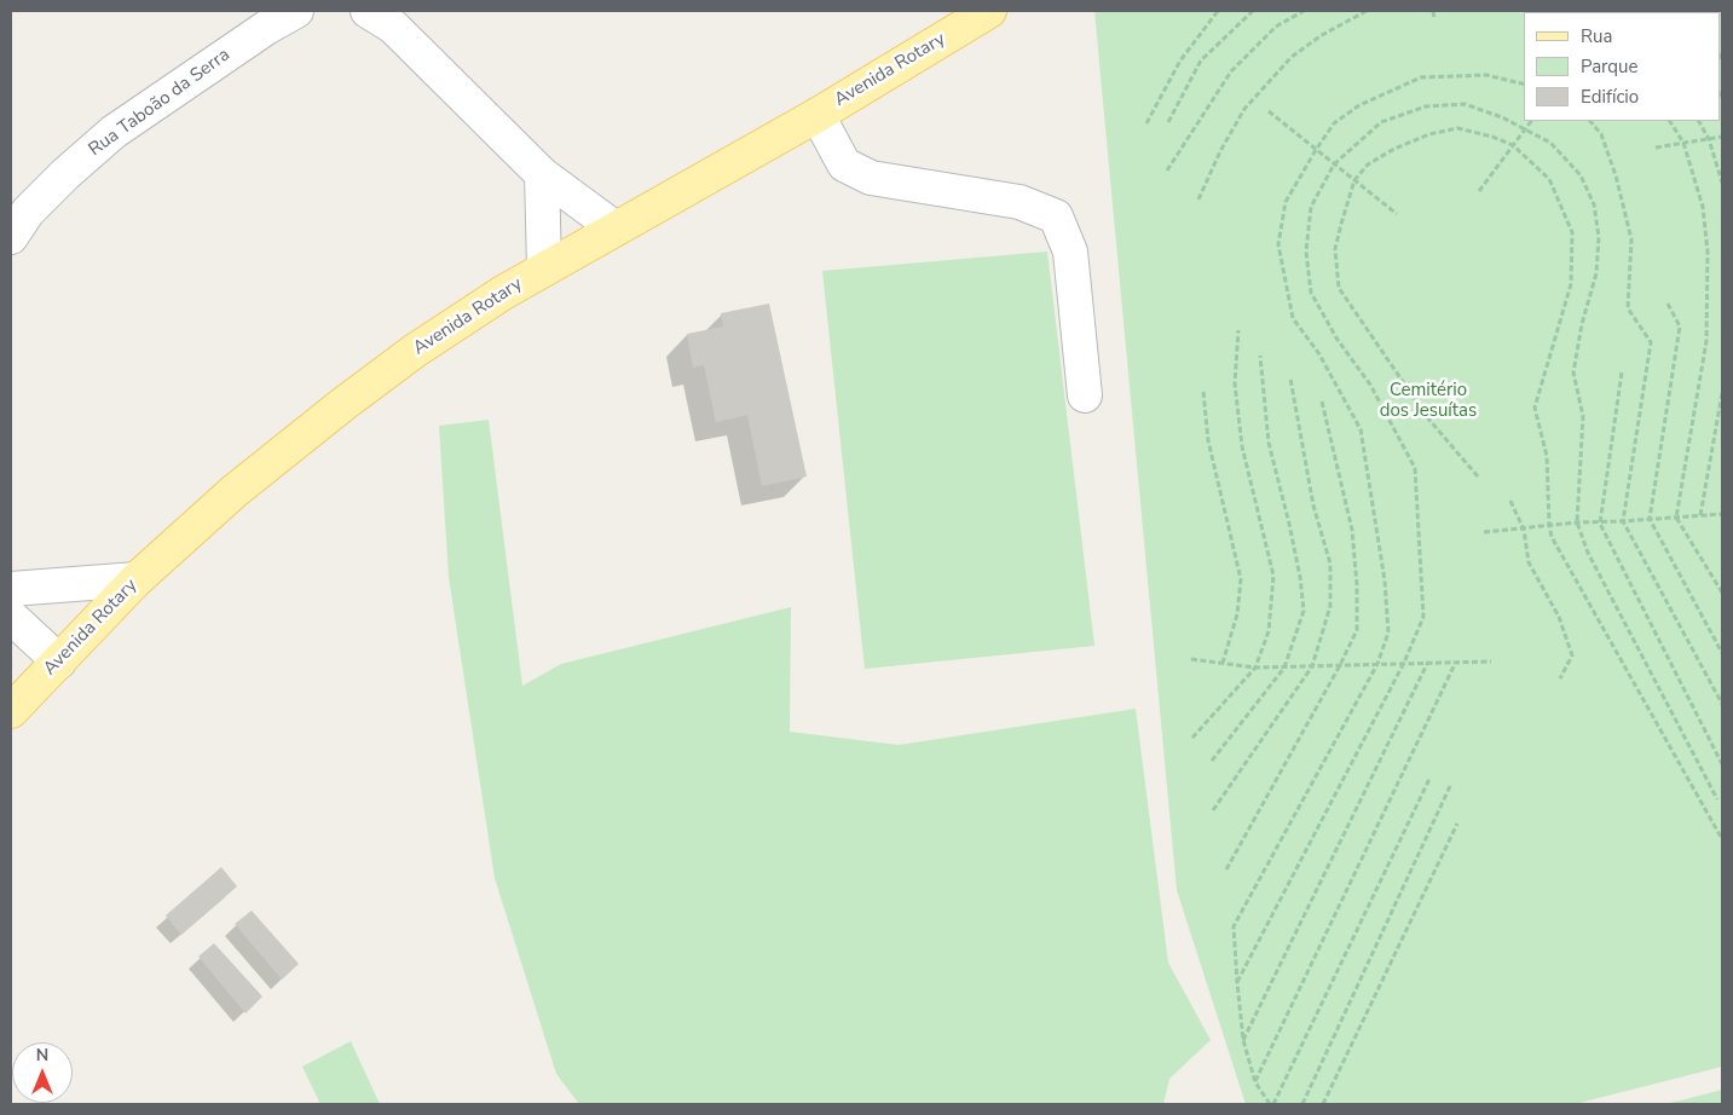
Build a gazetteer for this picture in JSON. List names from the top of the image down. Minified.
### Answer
{"streets":{"main road":["Avenida Rotary"],"street":["Rua Taboão da Serra"]},"parks":["Cemitério dos Jesuítas"],"legend":["Rua","Parque","Edifício"],"north":"top"}
